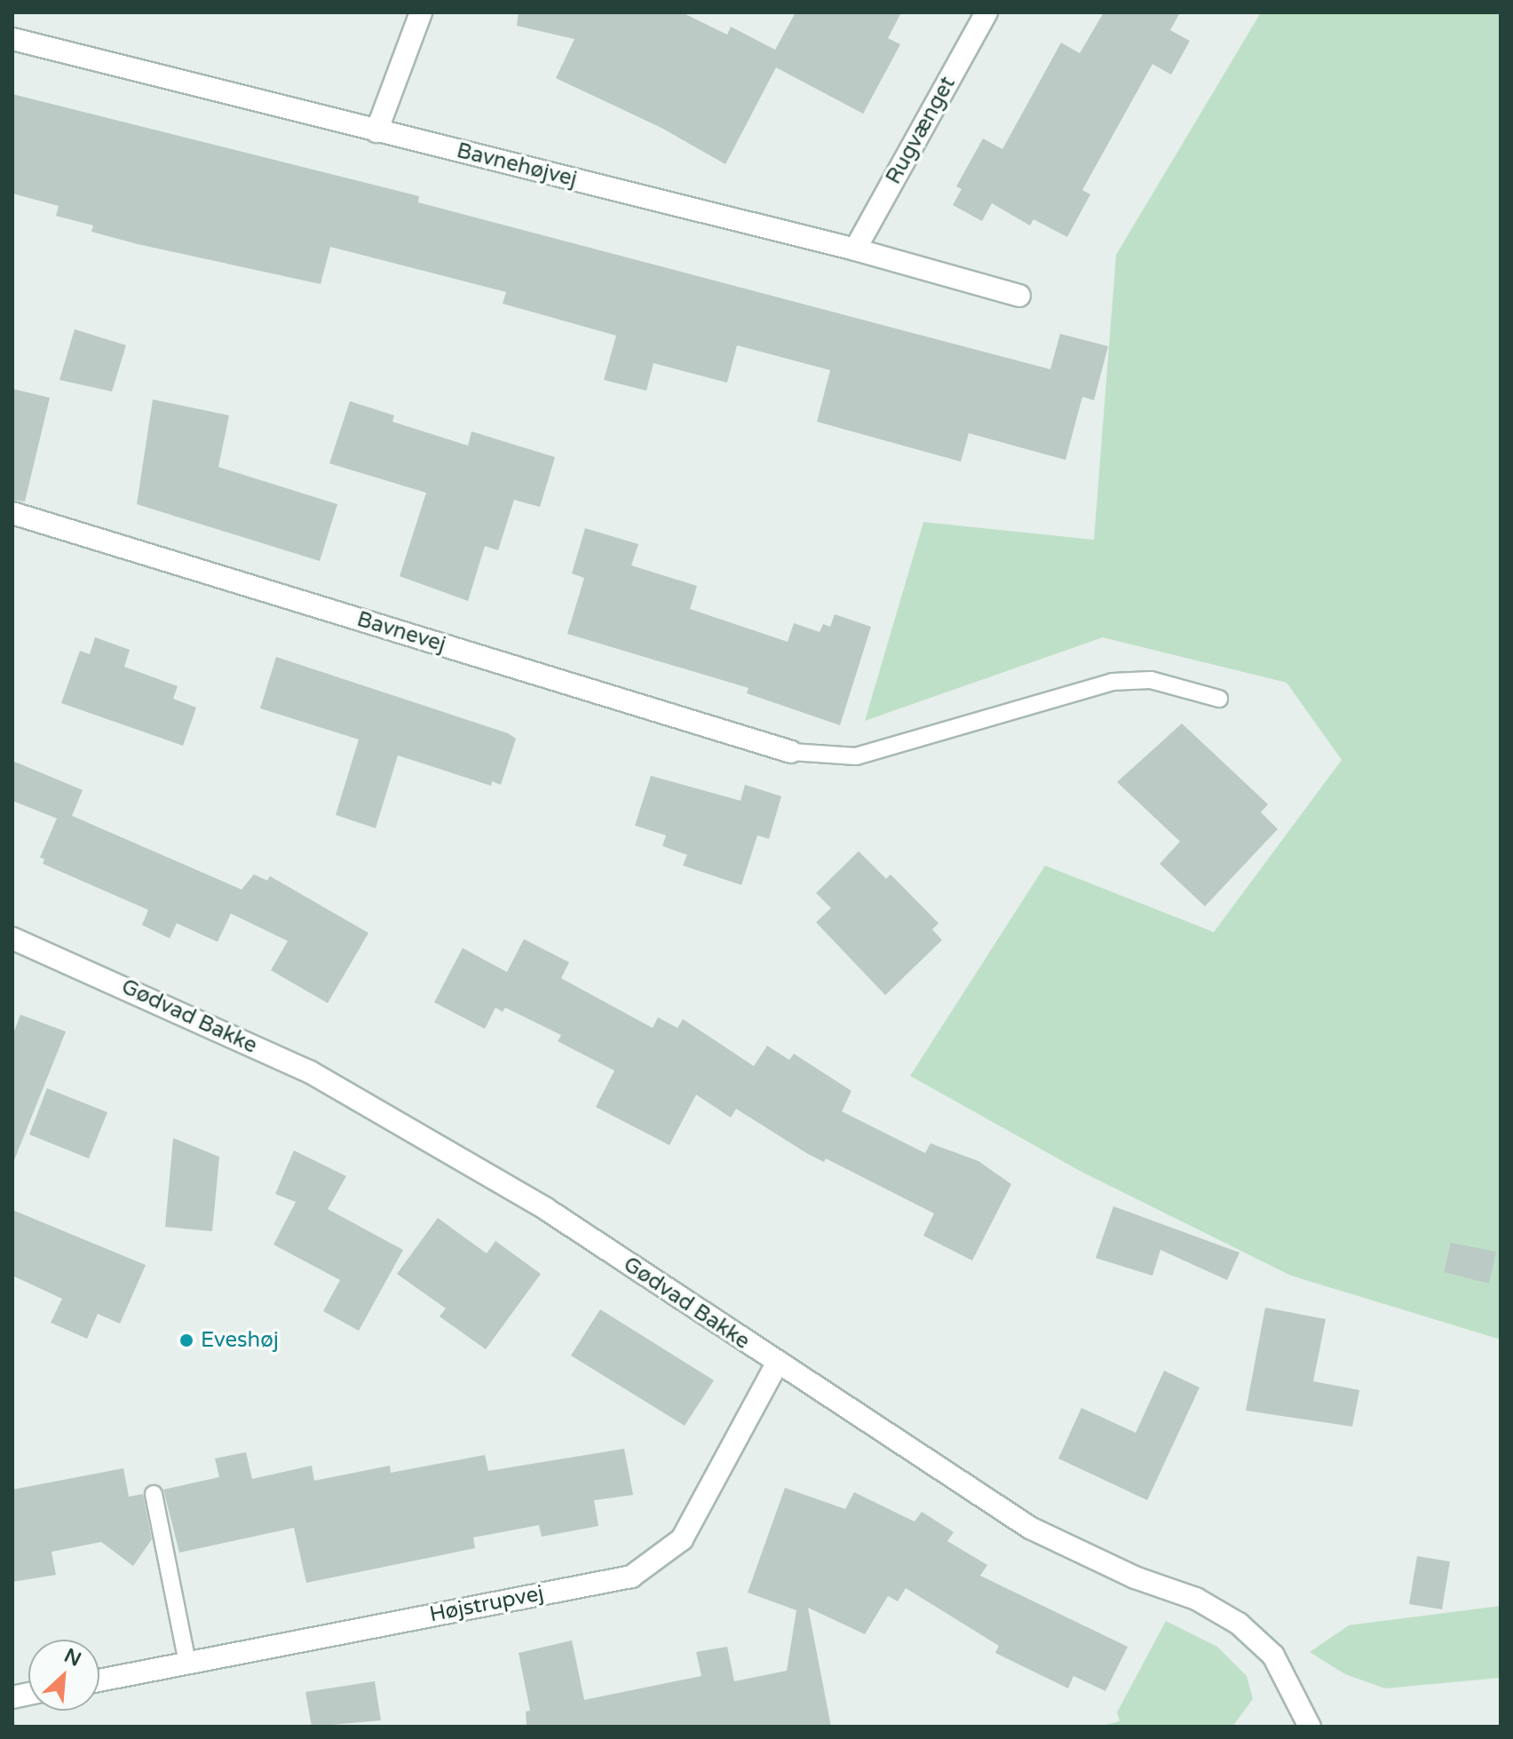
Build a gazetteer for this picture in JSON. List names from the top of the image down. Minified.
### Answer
{"streets":{"street":["Rugvænget","Bavnehøjvej","Bavnevej","Gødvad Bakke","Højstrupvej"]},"crossings":[["Rugvænget","Bavnehøjvej"],["Gødvad Bakke","Højstrupvej"]],"places":["Eveshøj"],"north":"top right"}
